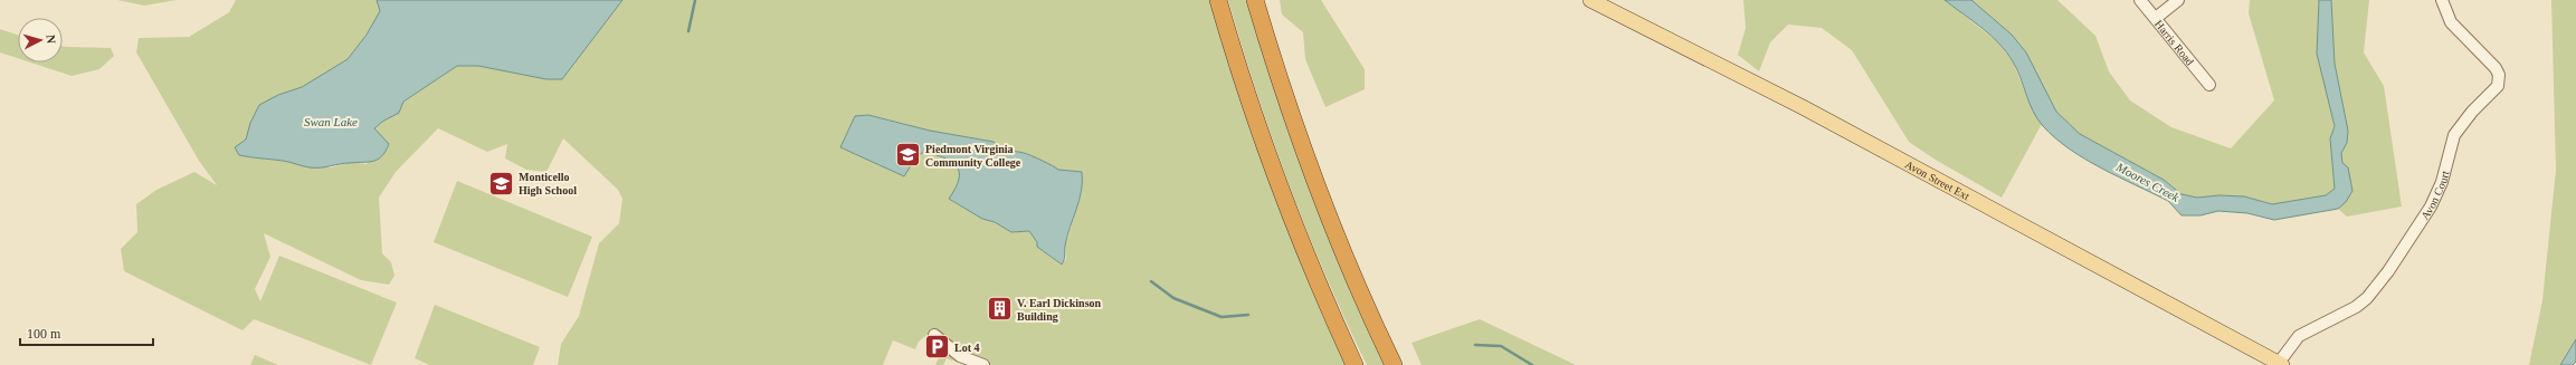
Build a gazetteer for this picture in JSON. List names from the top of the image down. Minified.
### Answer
{"streets":{"main road":["Avon Street Ext"],"street":["Harris Road","Avon Court"]},"crossings":[["Avon Street Ext","Avon Court"]],"water":["Swan Lake","Moores Creek"],"places":{"school or university":["Piedmont Virginia Community College","Monticello High School"],"building":["V. Earl Dickinson Building"],"parking":["Lot 4"]},"scale_bar":"100 m","north":"right"}
